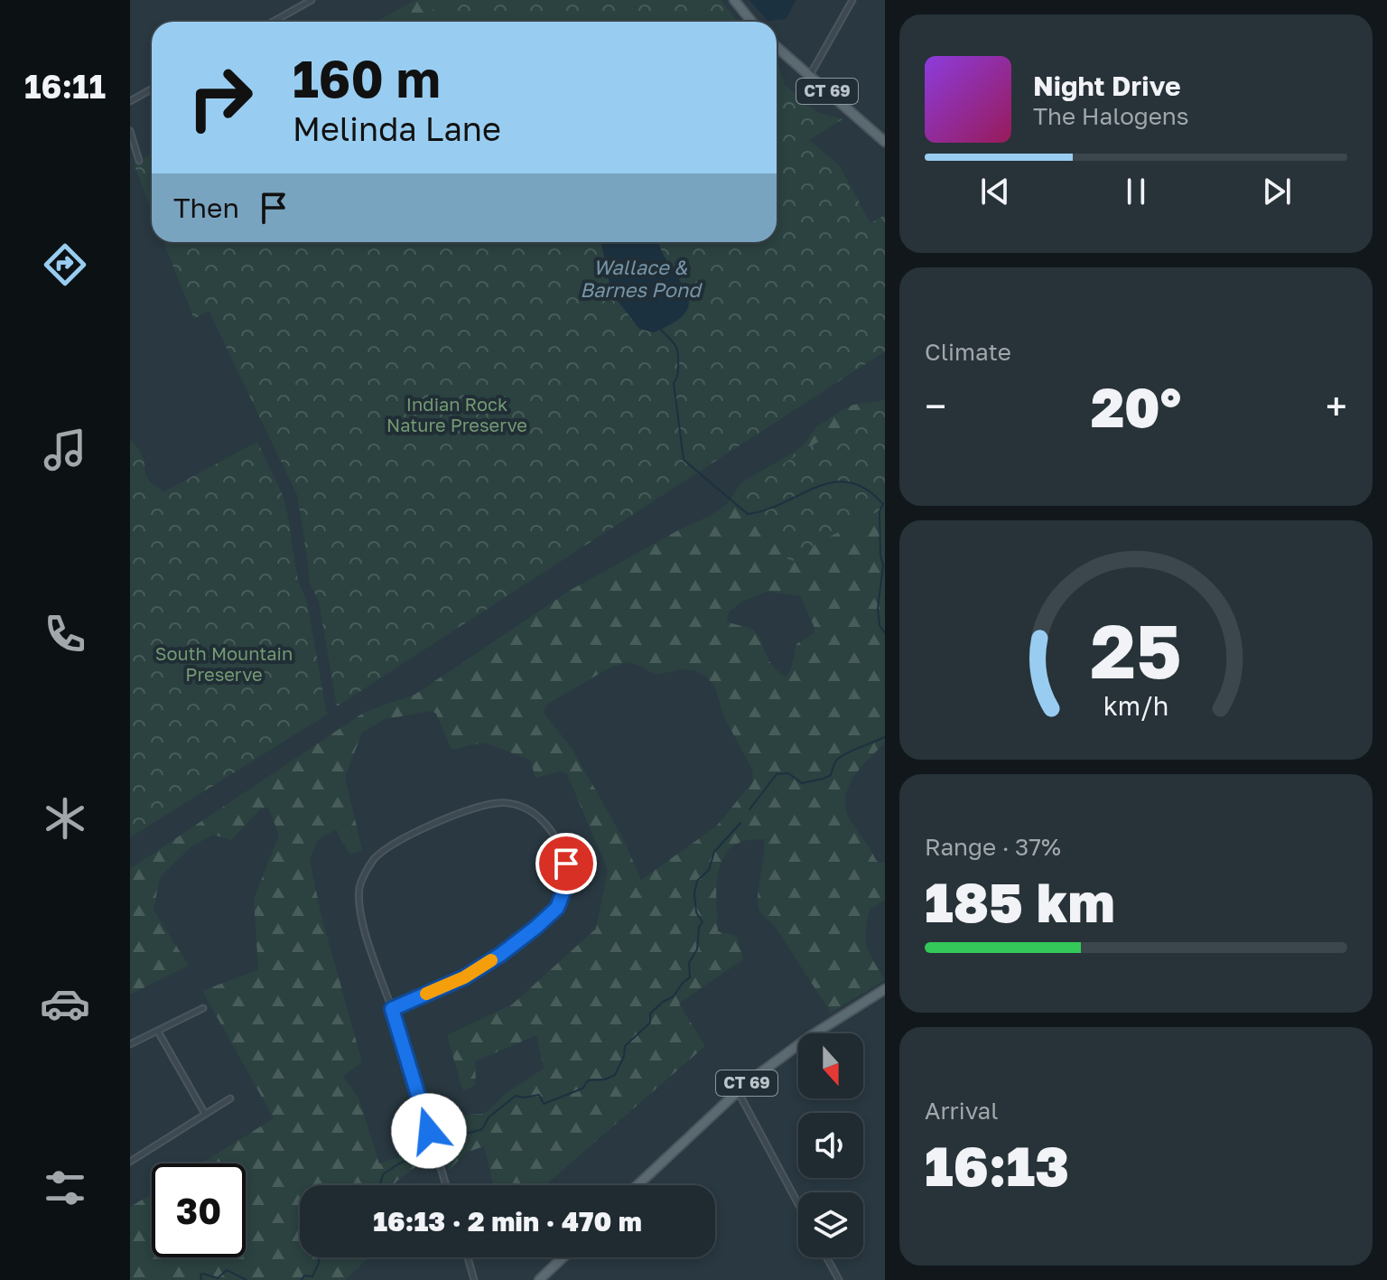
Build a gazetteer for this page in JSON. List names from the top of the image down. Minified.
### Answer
{"streets":{"main road":["CT 69"]},"water":["Wallace & Barnes Pond"],"parks":["Indian Rock Nature Preserve","South Mountain Preserve"],"north":"bottom","page":{"tabs":"16:11","turn":["160 m","Melinda Lane"],"song":["Night Drive","The Halogens"],"then":"Then","tile":["Climate",["Range · 37%","185 km"],["Arrival","16:13"]],"heat":["−","20°","+"],"limit":"30","trip":"16:13 · 2 min · 470 m","gauge":["25","km/h"]}}
